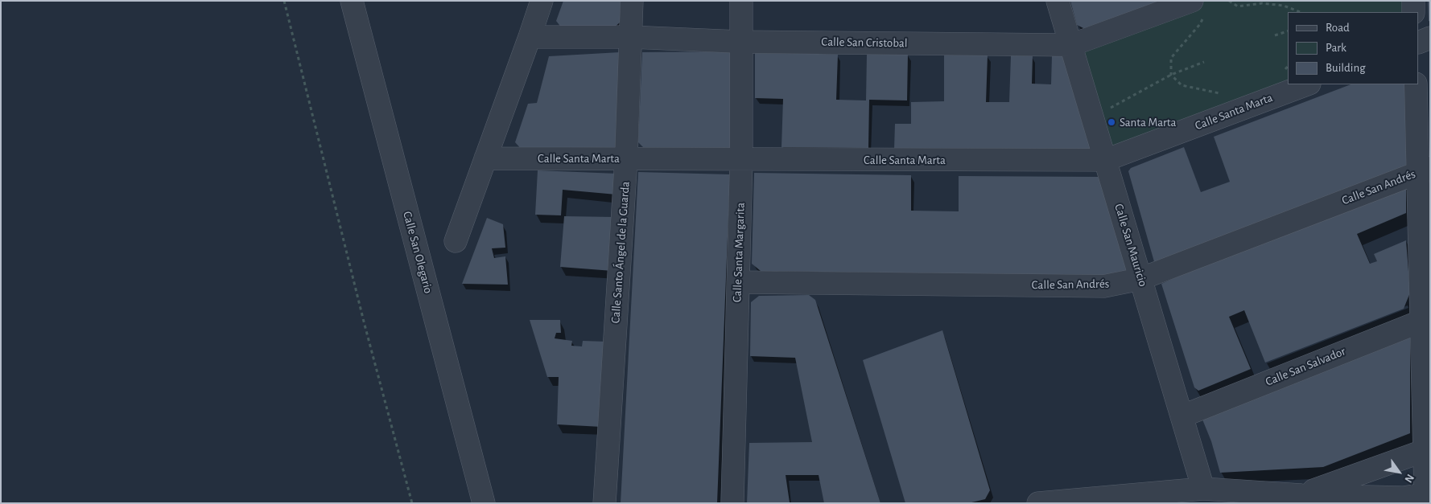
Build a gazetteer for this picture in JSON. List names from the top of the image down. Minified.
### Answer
{"streets":{"street":["Calle San Cristobal","Calle Santa Marta","Calle San Andrés","Calle San Mauricio","Calle San Olegario","Calle Santo Ángel de la Guarda","Calle Santa Margarita","Calle San Salvador"]},"crossings":[["Calle San Cristobal","Calle San Mauricio"],["Calle San Cristobal","Calle Santo Ángel de la Guarda"],["Calle San Cristobal","Calle Santa Margarita"],["Calle Santa Marta","Calle San Mauricio"],["Calle Santa Marta","Calle Santo Ángel de la Guarda"],["Calle Santa Marta","Calle Santa Margarita"],["Calle San Andrés","Calle San Mauricio"],["Calle San Andrés","Calle Santa Margarita"],["Calle San Mauricio","Calle San Salvador"]],"places":["Santa Marta"],"legend":["Road","Park","Building"],"north":"bottom right"}
